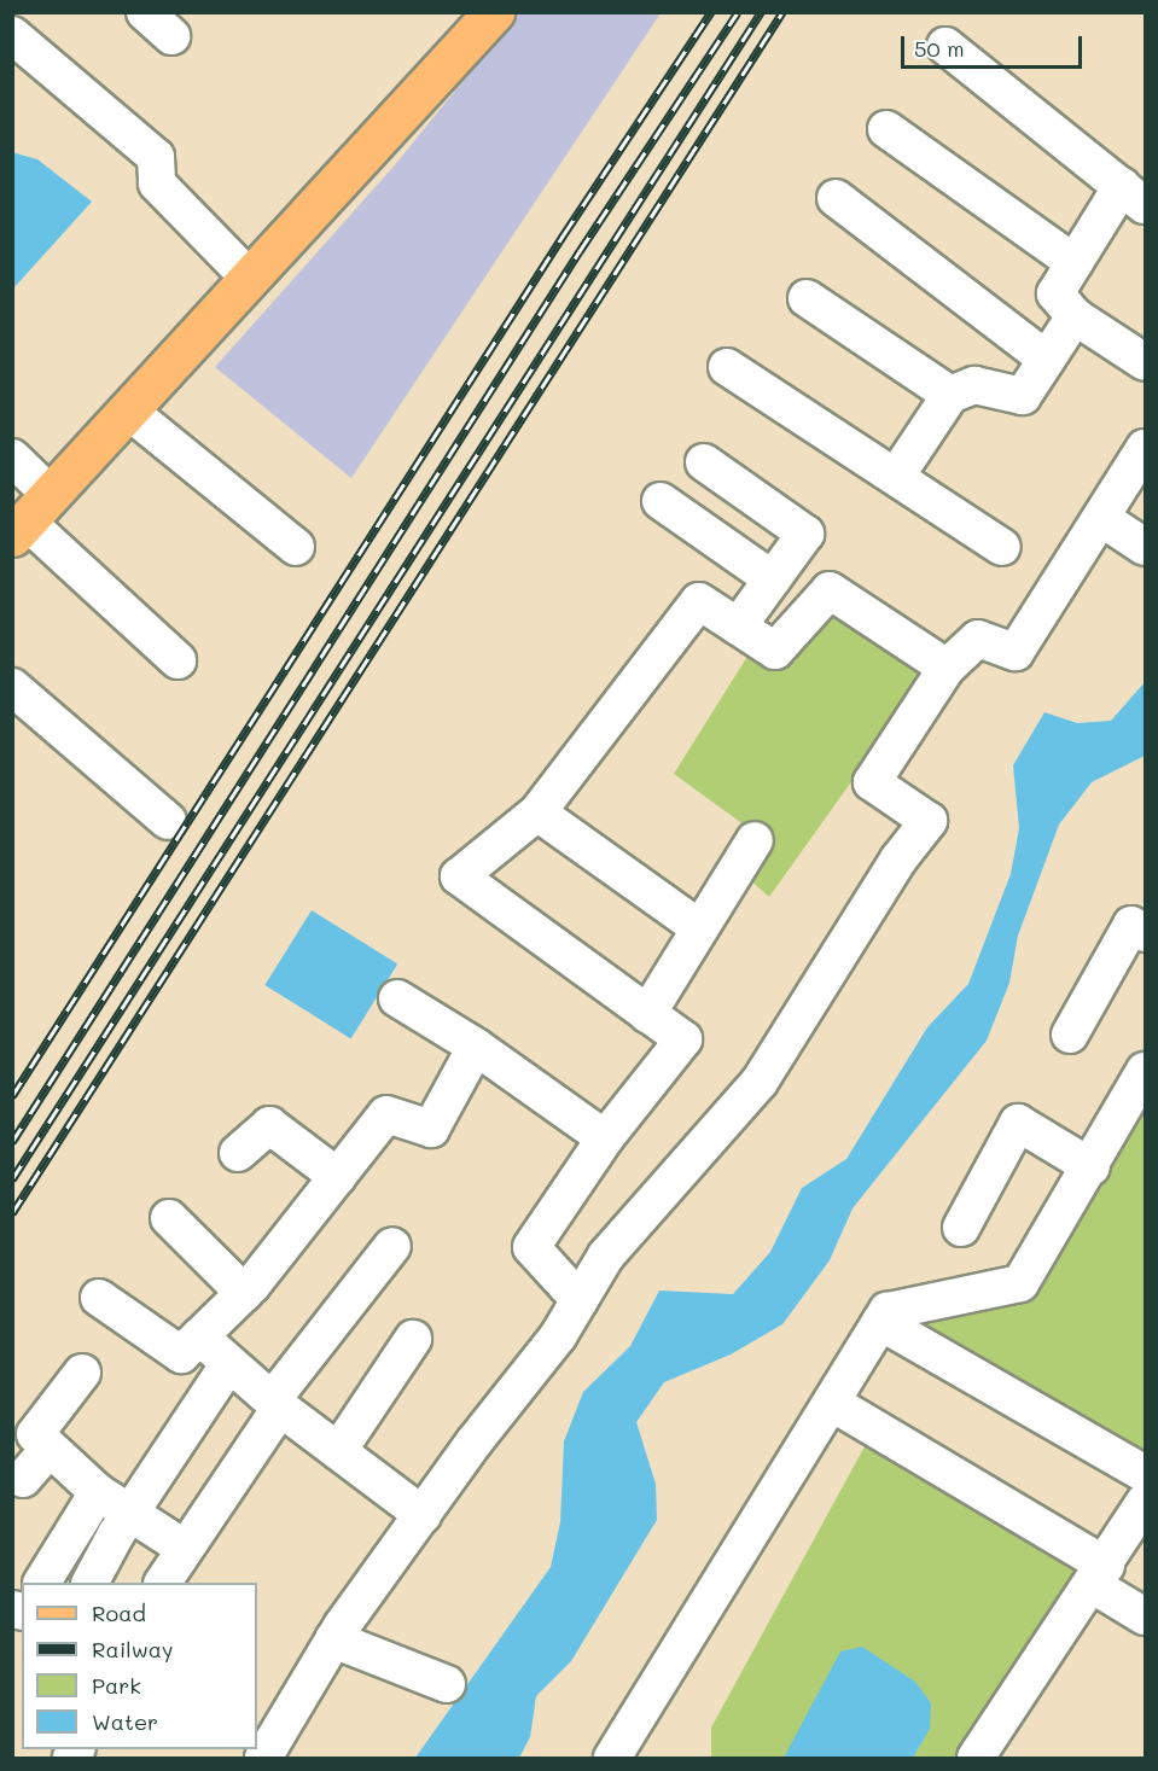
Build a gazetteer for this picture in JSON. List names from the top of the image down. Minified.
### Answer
{"legend":["Road","Railway","Park","Water"],"scale_bar":"50 m"}
